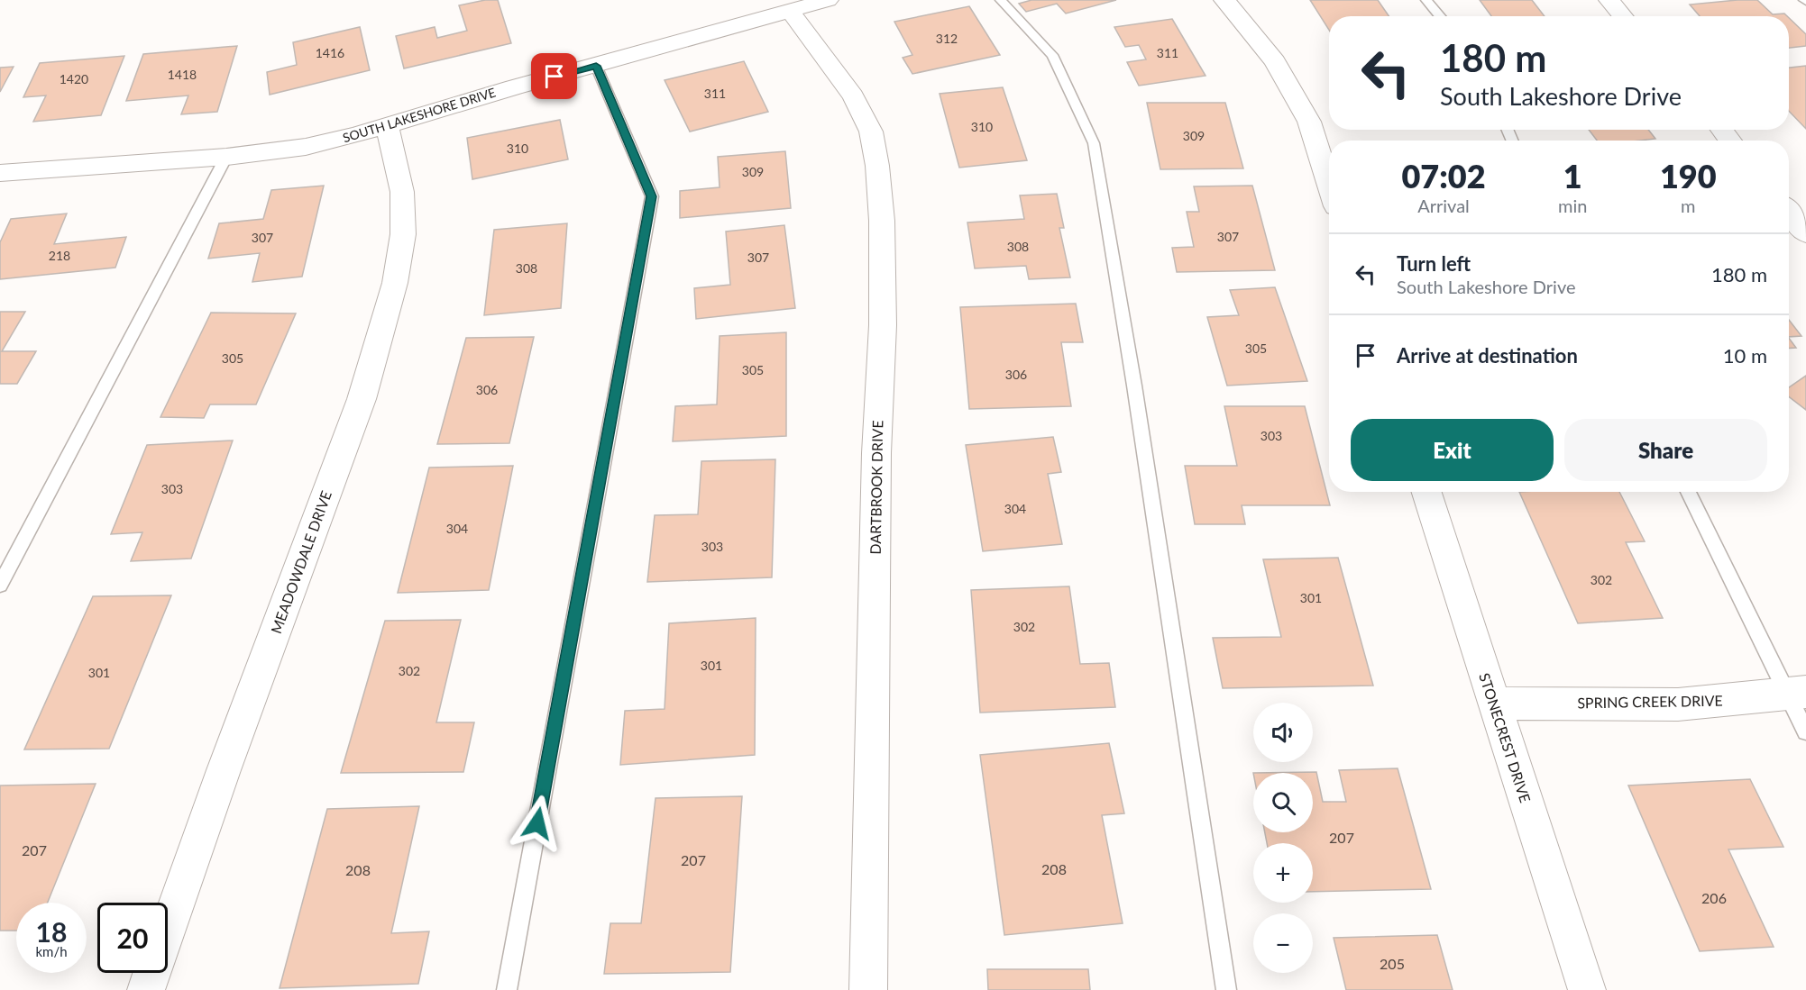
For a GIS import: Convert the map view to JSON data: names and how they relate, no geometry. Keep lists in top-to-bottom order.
{
  "streets": {
    "street": [
      "SOUTH LAKESHORE DRIVE",
      "DARTBROOK DRIVE",
      "MEADOWDALE DRIVE",
      "SPRING CREEK DRIVE",
      "STONECREST DRIVE"
    ]
  },
  "crossings": [
    ["SOUTH LAKESHORE DRIVE", "DARTBROOK DRIVE"],
    ["SOUTH LAKESHORE DRIVE", "MEADOWDALE DRIVE"],
    ["SPRING CREEK DRIVE", "STONECREST DRIVE"]
  ],
  "house_numbers": [
    "312",
    "1416",
    "311",
    "1418",
    "1420",
    "311",
    "310",
    "309",
    "310",
    "309",
    "307",
    "307",
    "308",
    "218",
    "307",
    "308",
    "305",
    "305",
    "305",
    "306",
    "306",
    "303",
    "303",
    "304",
    "304",
    "303",
    "302",
    "301",
    "302",
    "301",
    "302",
    "301",
    "207",
    "207",
    "207",
    "208",
    "208",
    "206",
    "205"
  ],
  "page": {
    "turn": ["180 m", "South Lakeshore Drive"],
    "eta": [
      "07:02",
      "Arrival",
      "1",
      "min",
      "190",
      "m"
    ],
    "list": [
      {
        "name": "Turn left",
        "note": "South Lakeshore Drive",
        "value": "180 m"
      },
      {
        "name": "Arrive at destination",
        "value": "10 m"
      }
    ],
    "buttons": ["Exit", "Share"],
    "map_buttons": ["+", "−"],
    "speed": "18 km/h",
    "limit": "20"
  }
}
